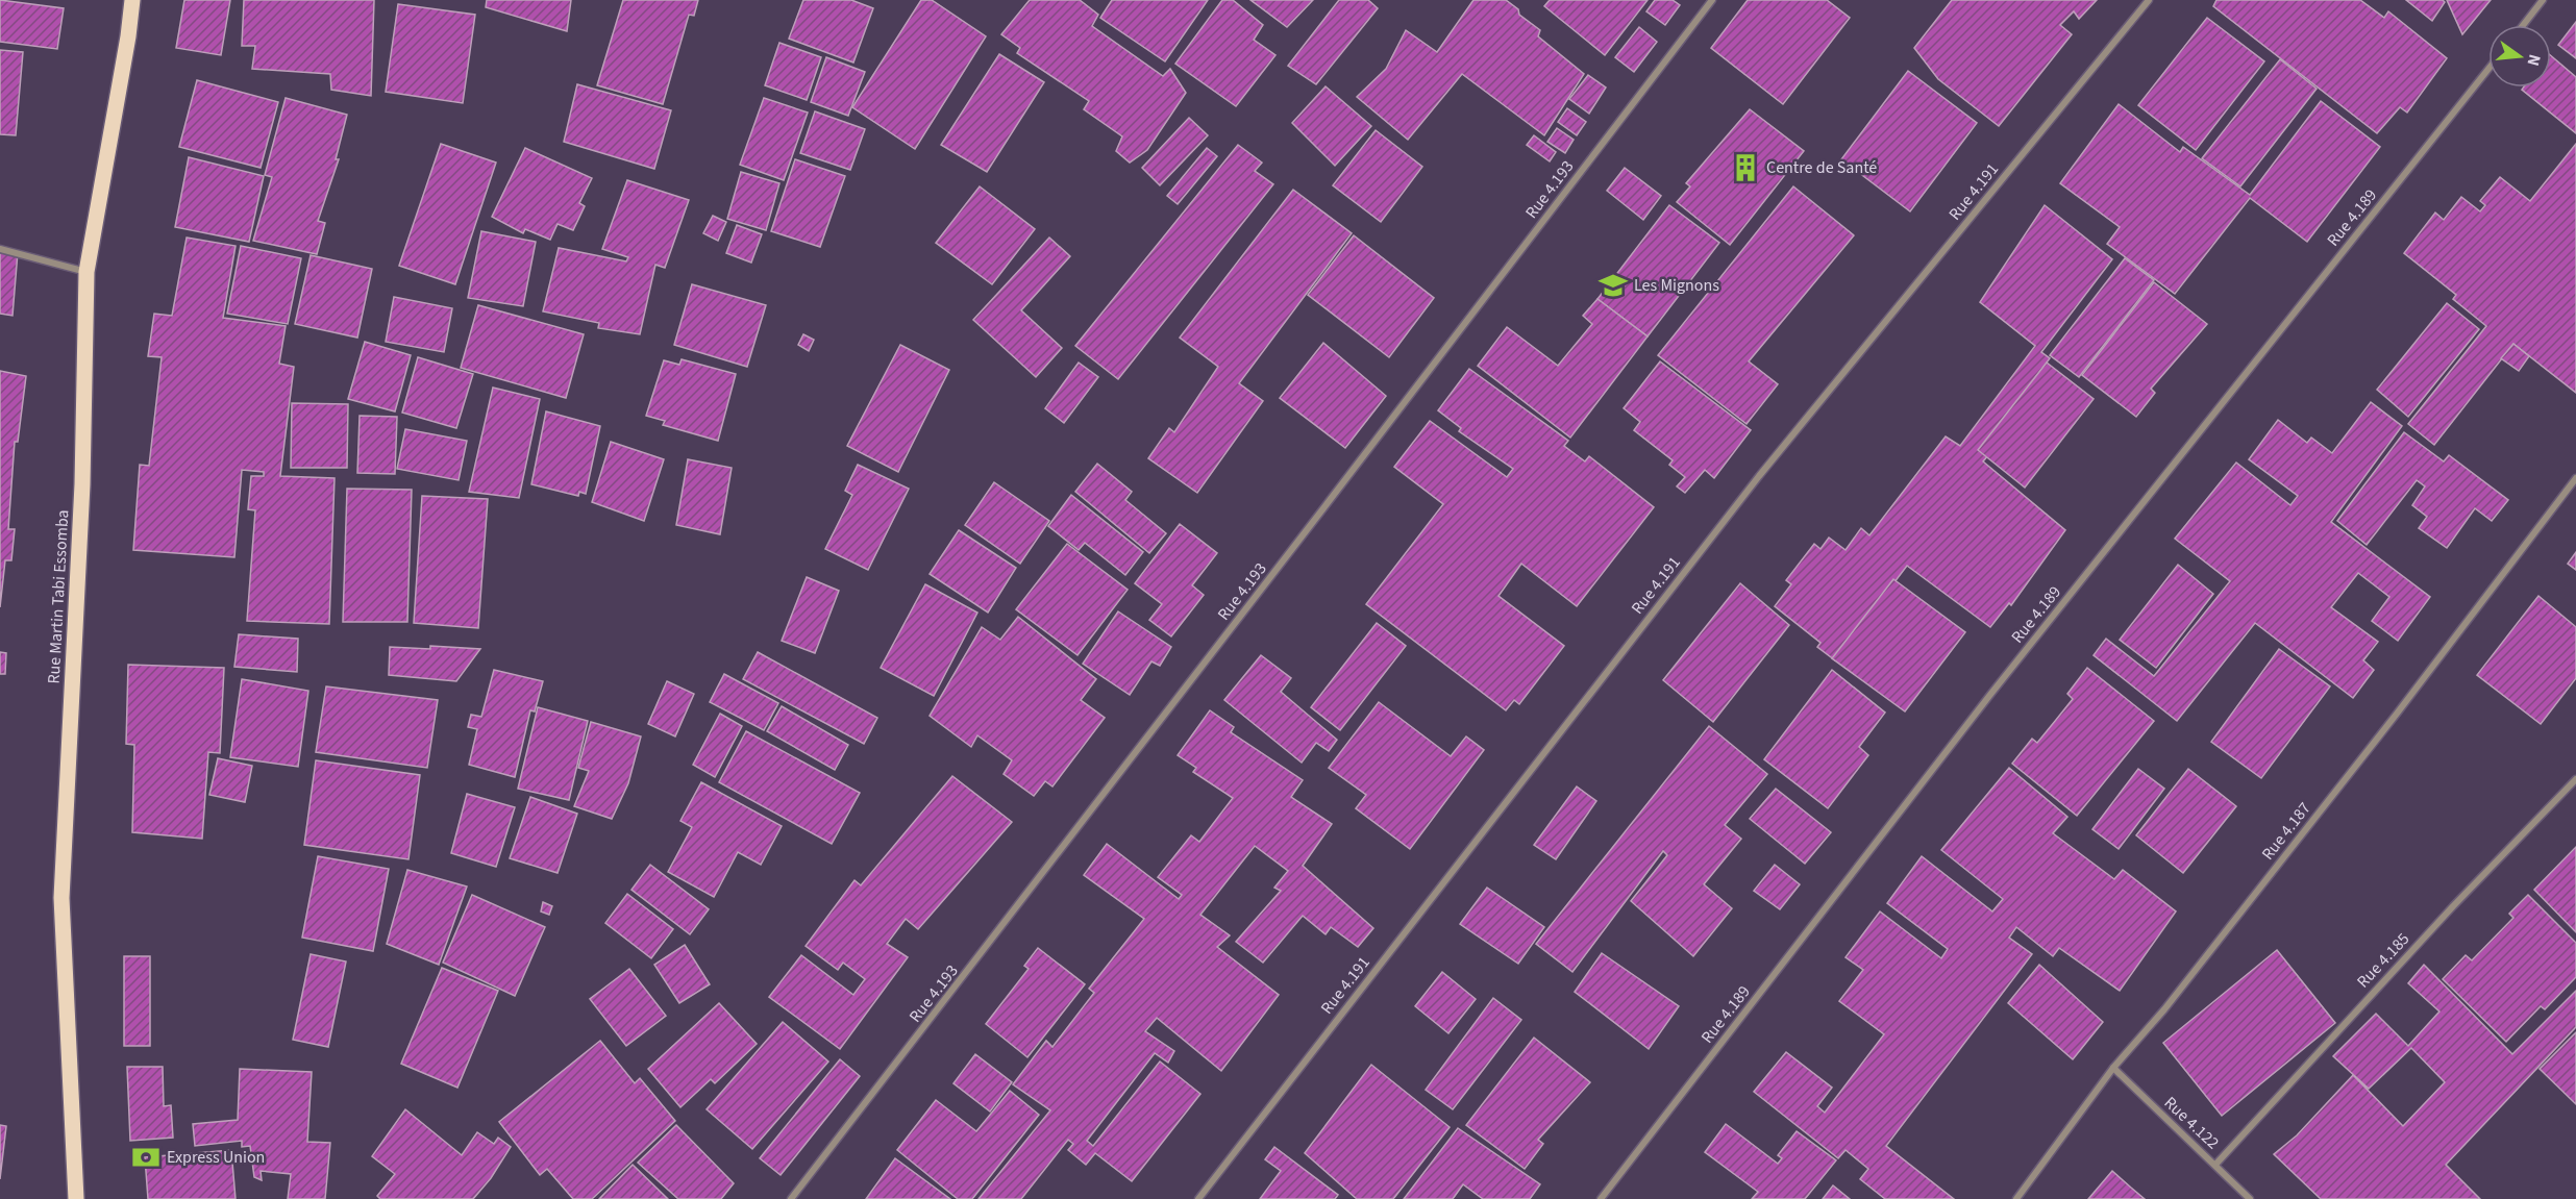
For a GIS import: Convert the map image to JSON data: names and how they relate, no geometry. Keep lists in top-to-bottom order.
{
  "streets": {
    "main road": ["Rue Martin Tabi Essomba"],
    "street": [
      "Rue 4.193",
      "Rue 4.191",
      "Rue 4.189",
      "Rue 4.187",
      "Rue 4.185",
      "Rue 4.122"
    ]
  },
  "crossings": [
    ["Rue 4.187", "Rue 4.122"],
    ["Rue 4.185", "Rue 4.122"]
  ],
  "places": {
    "building": ["Centre de Santé"],
    "school or university": ["Les Mignons"],
    "bank": ["Express Union"]
  },
  "north": "right"
}
